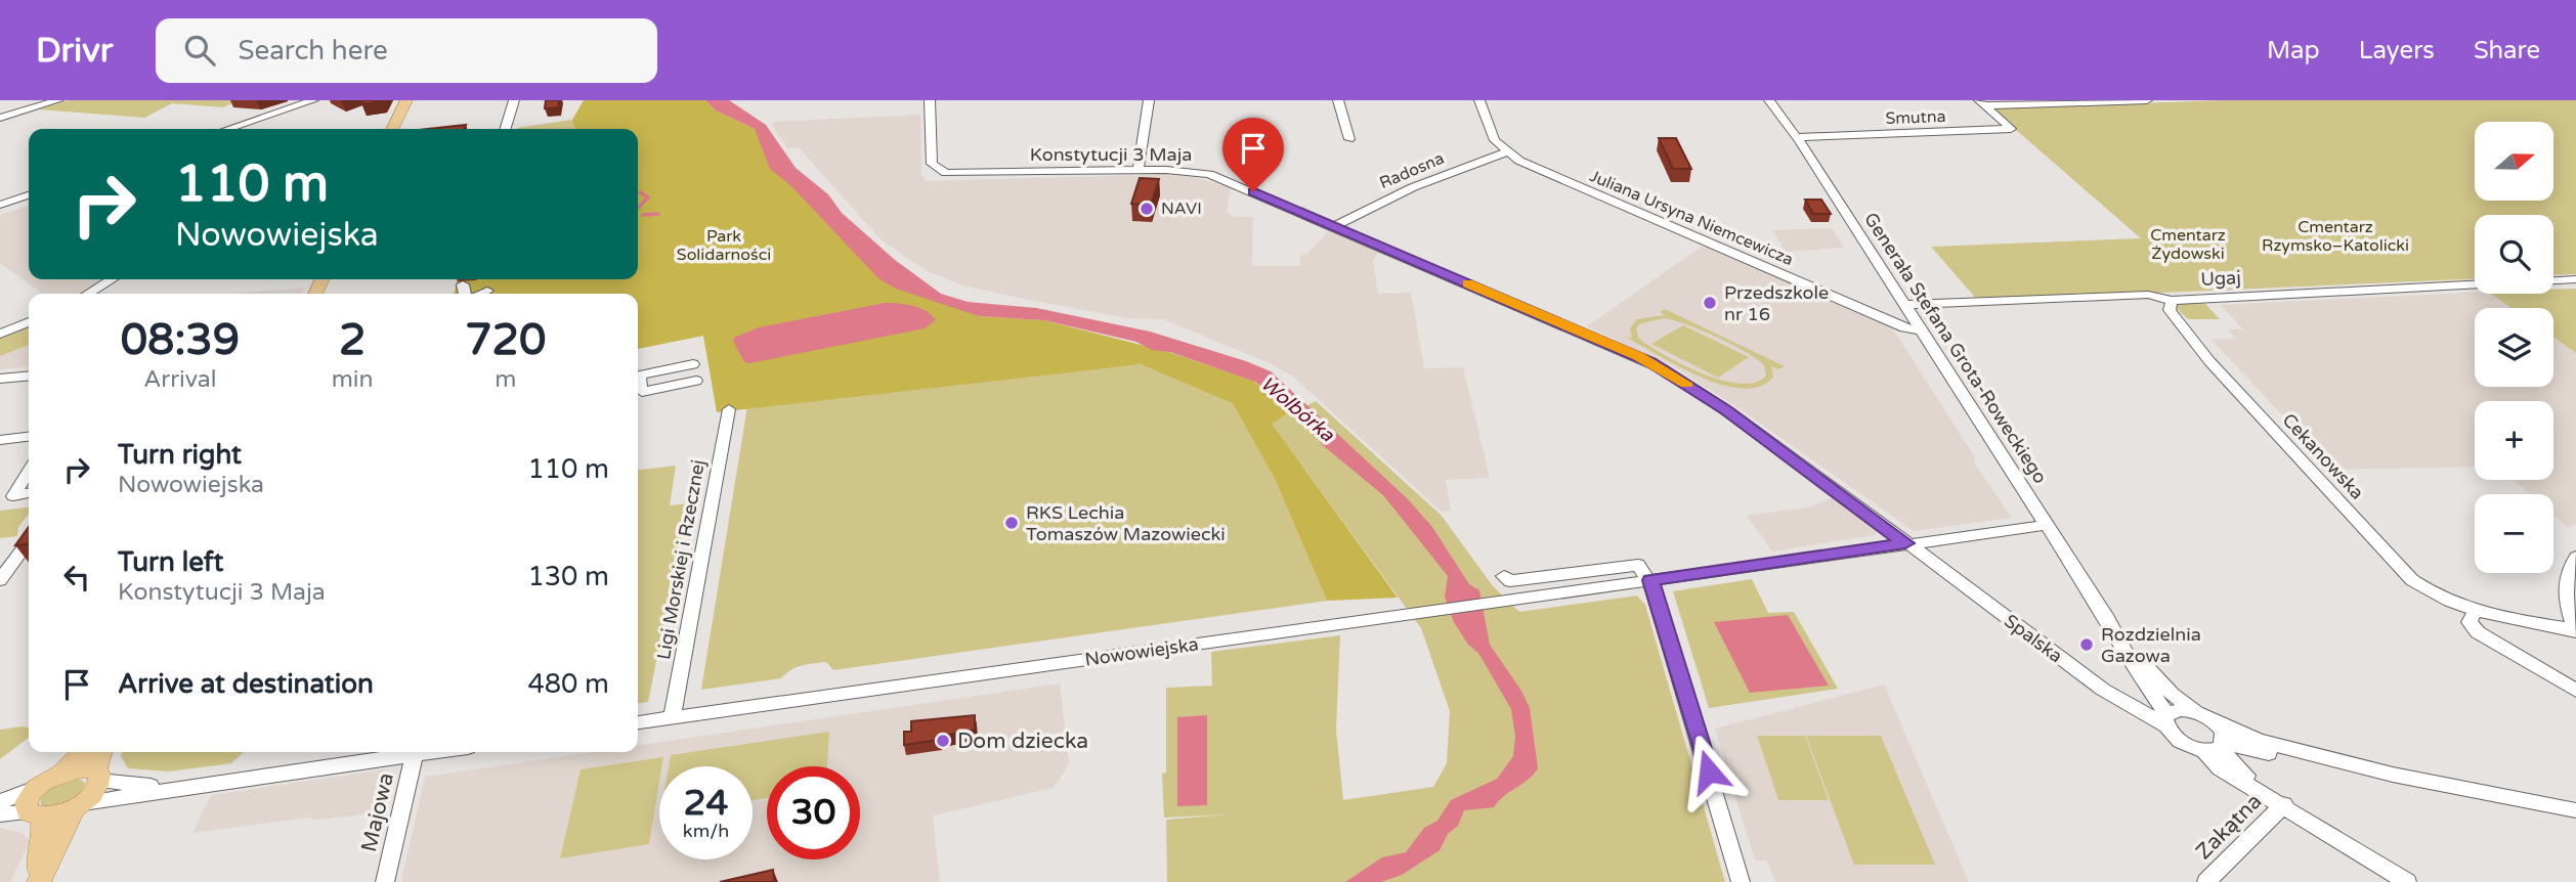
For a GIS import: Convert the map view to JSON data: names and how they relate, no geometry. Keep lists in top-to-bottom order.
{
  "streets": {
    "street": [
      "Smutna",
      "Konstytucji 3 Maja",
      "Radosna",
      "Juliana Ursyna Niemcewicza",
      "Ugaj",
      "Generała Stefana Grota-Roweckiego",
      "Cekanowska",
      "Ligi Morskiej i Rzecznej",
      "Spalska",
      "Nowowiejska",
      "Majowa",
      "Zakątna"
    ]
  },
  "crossings": [
    ["Smutna", "Generała Stefana Grota-Roweckiego"],
    ["Konstytucji 3 Maja", "Radosna"],
    ["Konstytucji 3 Maja", "Spalska"],
    ["Konstytucji 3 Maja", "Nowowiejska"],
    ["Radosna", "Juliana Ursyna Niemcewicza"],
    ["Juliana Ursyna Niemcewicza", "Generała Stefana Grota-Roweckiego"],
    ["Ugaj", "Generała Stefana Grota-Roweckiego"],
    ["Ugaj", "Cekanowska"],
    ["Generała Stefana Grota-Roweckiego", "Spalska"],
    ["Generała Stefana Grota-Roweckiego", "Nowowiejska"],
    ["Ligi Morskiej i Rzecznej", "Nowowiejska"],
    ["Spalska", "Nowowiejska"]
  ],
  "water": ["Wolbórka"],
  "parks": ["Cmentarz Rzymsko–Katolicki", "Cmentarz Żydowski", "Park Solidarności"],
  "places": [
    "NAVI",
    "Przedszkole nr 16",
    "RKS Lechia Tomaszów Mazowiecki",
    "Rozdzielnia Gazowa",
    "Dom dziecka"
  ],
  "north": "right",
  "page": {
    "header": "Drivr",
    "search": "Search here",
    "nav": ["Map", "Layers", "Share"],
    "map_buttons": ["+", "−"],
    "turn": ["110 m", "Nowowiejska"],
    "eta": [
      "08:39",
      "Arrival",
      "2",
      "min",
      "720",
      "m"
    ],
    "list": [
      {
        "name": "Turn right",
        "note": "Nowowiejska",
        "value": "110 m"
      },
      {
        "name": "Turn left",
        "note": "Konstytucji 3 Maja",
        "value": "130 m"
      },
      {
        "name": "Arrive at destination",
        "value": "480 m"
      }
    ],
    "speed": "24 km/h",
    "limit": "30"
  }
}
